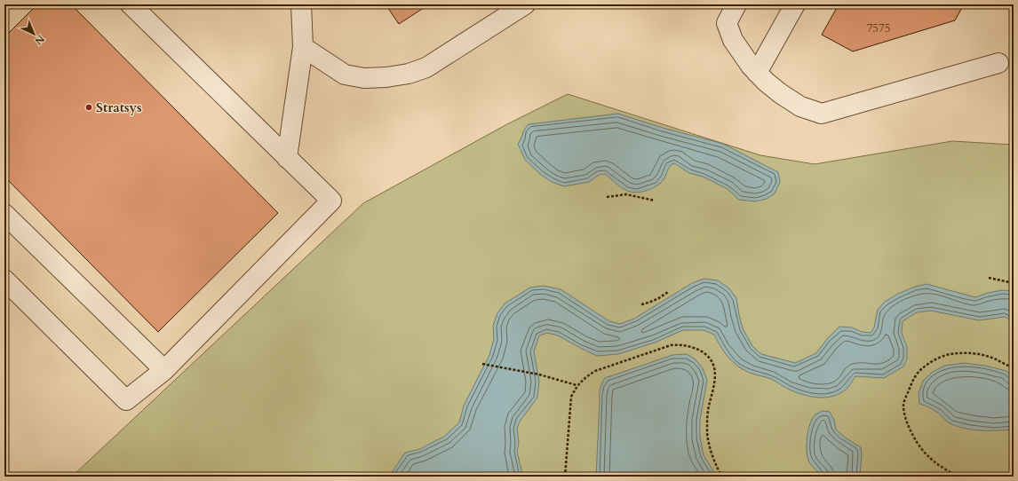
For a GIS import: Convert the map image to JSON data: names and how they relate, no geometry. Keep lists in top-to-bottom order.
{
  "places": ["Stratsys"],
  "house_numbers": ["7575"],
  "north": "bottom right"
}
